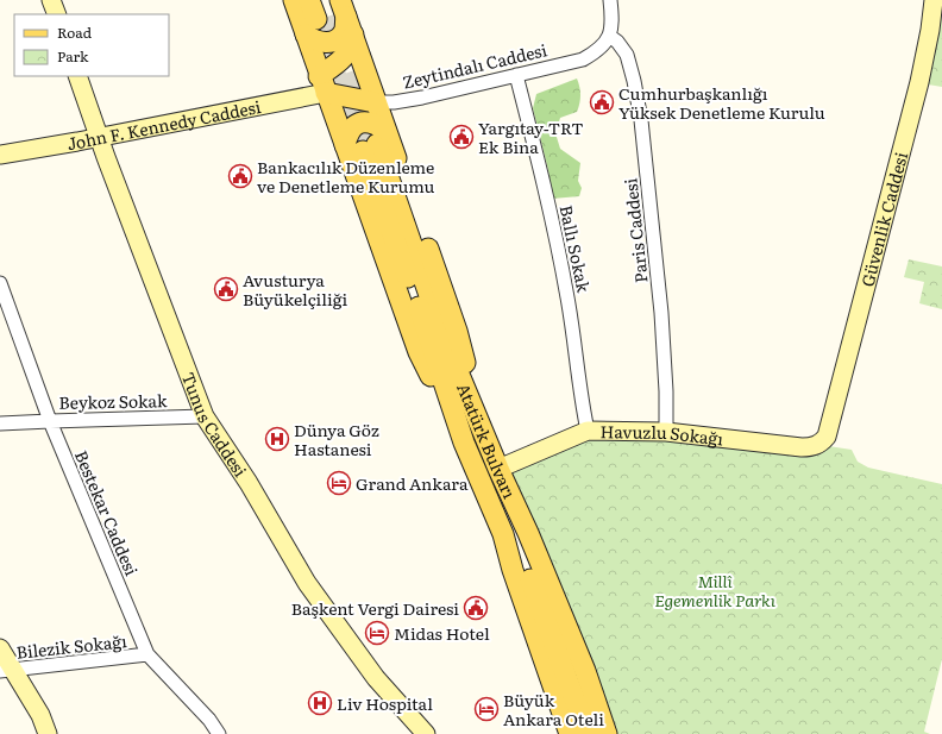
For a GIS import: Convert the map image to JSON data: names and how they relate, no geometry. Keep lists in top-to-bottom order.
{
  "streets": {
    "main road": [
      "John F. Kennedy Caddesi",
      "Güvenlik Caddesi",
      "Tunus Caddesi",
      "Havuzlu Sokağı",
      "Atatürk Bulvarı"
    ],
    "street": [
      "Zeytindalı Caddesi",
      "Paris Caddesi",
      "Ballı Sokak",
      "Beykoz Sokak",
      "Bestekar Caddesi",
      "Bilezik Sokağı"
    ]
  },
  "crossings": [
    ["Zeytindalı Caddesi", "Paris Caddesi"],
    ["Zeytindalı Caddesi", "Ballı Sokak"],
    ["John F. Kennedy Caddesi", "Tunus Caddesi"],
    ["Güvenlik Caddesi", "Havuzlu Sokağı"],
    ["Paris Caddesi", "Havuzlu Sokağı"],
    ["Ballı Sokak", "Havuzlu Sokağı"],
    ["Beykoz Sokak", "Tunus Caddesi"],
    ["Beykoz Sokak", "Bestekar Caddesi"],
    ["Havuzlu Sokağı", "Atatürk Bulvarı"],
    ["Bestekar Caddesi", "Bilezik Sokağı"]
  ],
  "parks": ["Millî Egemenlik Parkı"],
  "places": {
    "public building": [
      "Cumhurbaşkanlığı Yüksek Denetleme Kurulu",
      "Yargıtay-TRT Ek Bina",
      "Bankacılık Düzenleme ve Denetleme Kurumu",
      "Avusturya Büyükelçiliği",
      "Başkent Vergi Dairesi"
    ],
    "hospital": ["Dünya Göz Hastanesi", "Liv Hospital"],
    "hotel": ["Grand Ankara", "Midas Hotel", "Büyük Ankara Oteli"]
  },
  "legend": ["Road", "Park"]
}
